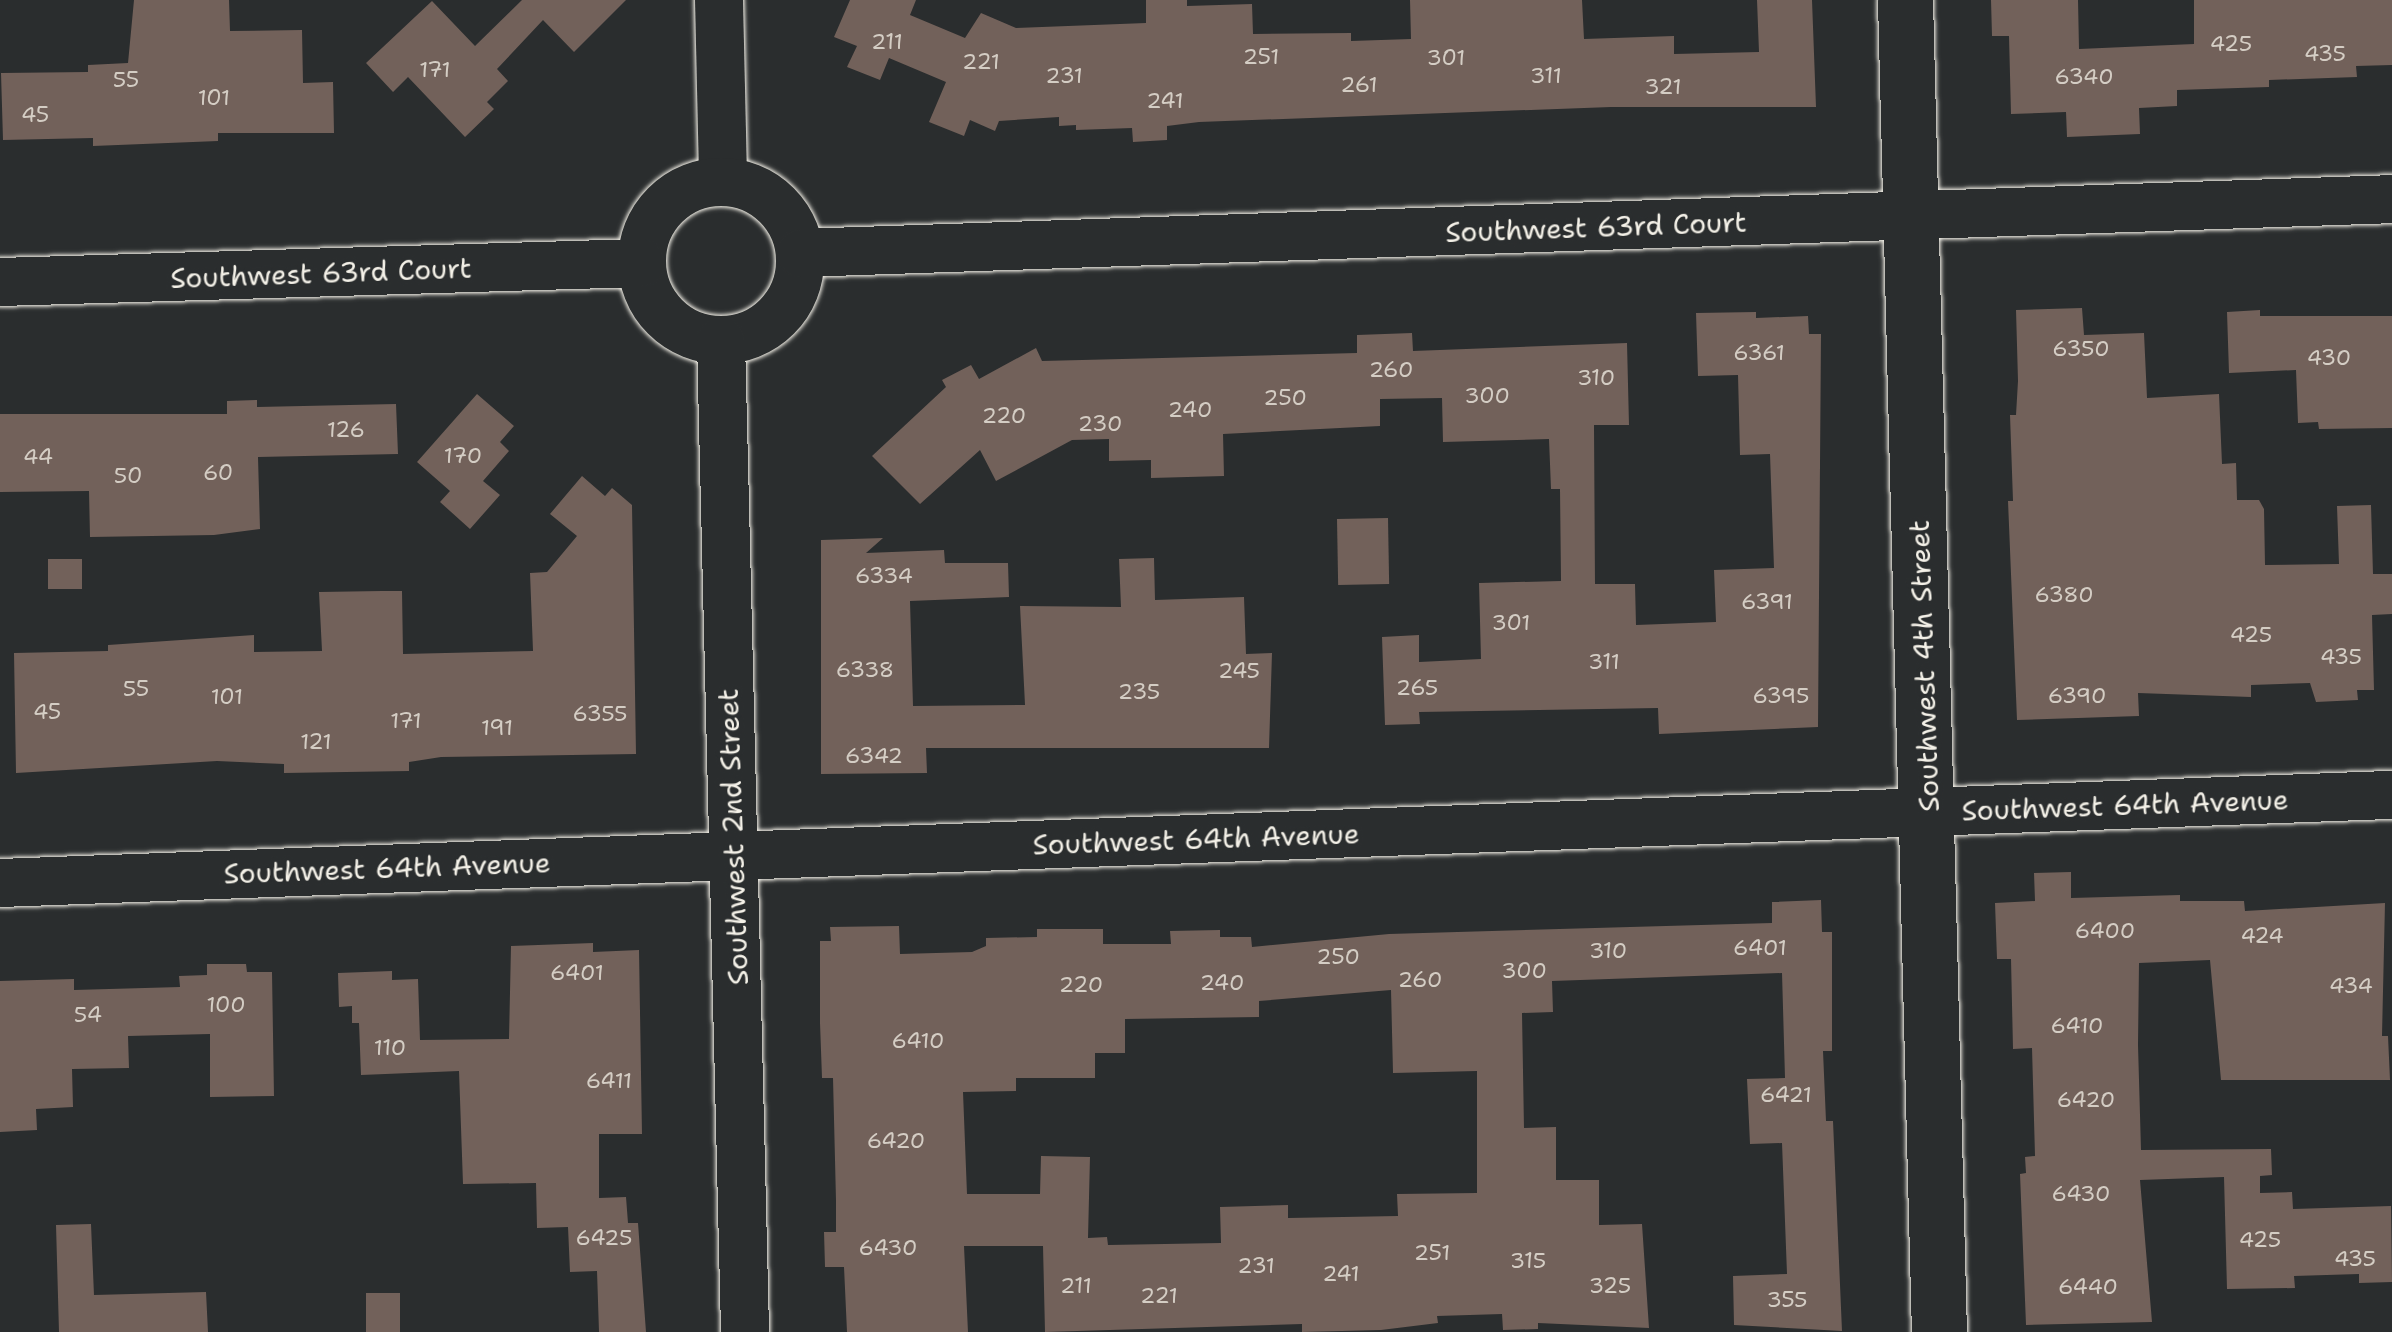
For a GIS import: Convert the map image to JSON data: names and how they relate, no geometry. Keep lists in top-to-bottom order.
{
  "streets": {
    "street": [
      "Southwest 63rd Court",
      "Southwest 4th Street",
      "Southwest 64th Avenue",
      "Southwest 2nd Street"
    ]
  },
  "crossings": [
    ["Southwest 63rd Court", "Southwest 4th Street"],
    ["Southwest 63rd Court", "Southwest 2nd Street"],
    ["Southwest 4th Street", "Southwest 64th Avenue"],
    ["Southwest 64th Avenue", "Southwest 2nd Street"]
  ],
  "house_numbers": [
    "211",
    "425",
    "435",
    "251",
    "301",
    "221",
    "171",
    "231",
    "311",
    "6340",
    "55",
    "261",
    "321",
    "101",
    "241",
    "45",
    "6350",
    "6361",
    "430",
    "260",
    "310",
    "300",
    "250",
    "240",
    "220",
    "230",
    "126",
    "170",
    "44",
    "60",
    "50",
    "6334",
    "6380",
    "6391",
    "301",
    "425",
    "435",
    "311",
    "6338",
    "245",
    "265",
    "55",
    "235",
    "6395",
    "6390",
    "101",
    "45",
    "6355",
    "171",
    "191",
    "121",
    "6342",
    "6400",
    "424",
    "6401",
    "310",
    "250",
    "300",
    "6401",
    "260",
    "240",
    "220",
    "434",
    "100",
    "54",
    "6410",
    "6410",
    "110",
    "6411",
    "6421",
    "6420",
    "6420",
    "6430",
    "6425",
    "425",
    "6430",
    "251",
    "435",
    "315",
    "231",
    "241",
    "211",
    "325",
    "6440",
    "221",
    "355"
  ]
}
